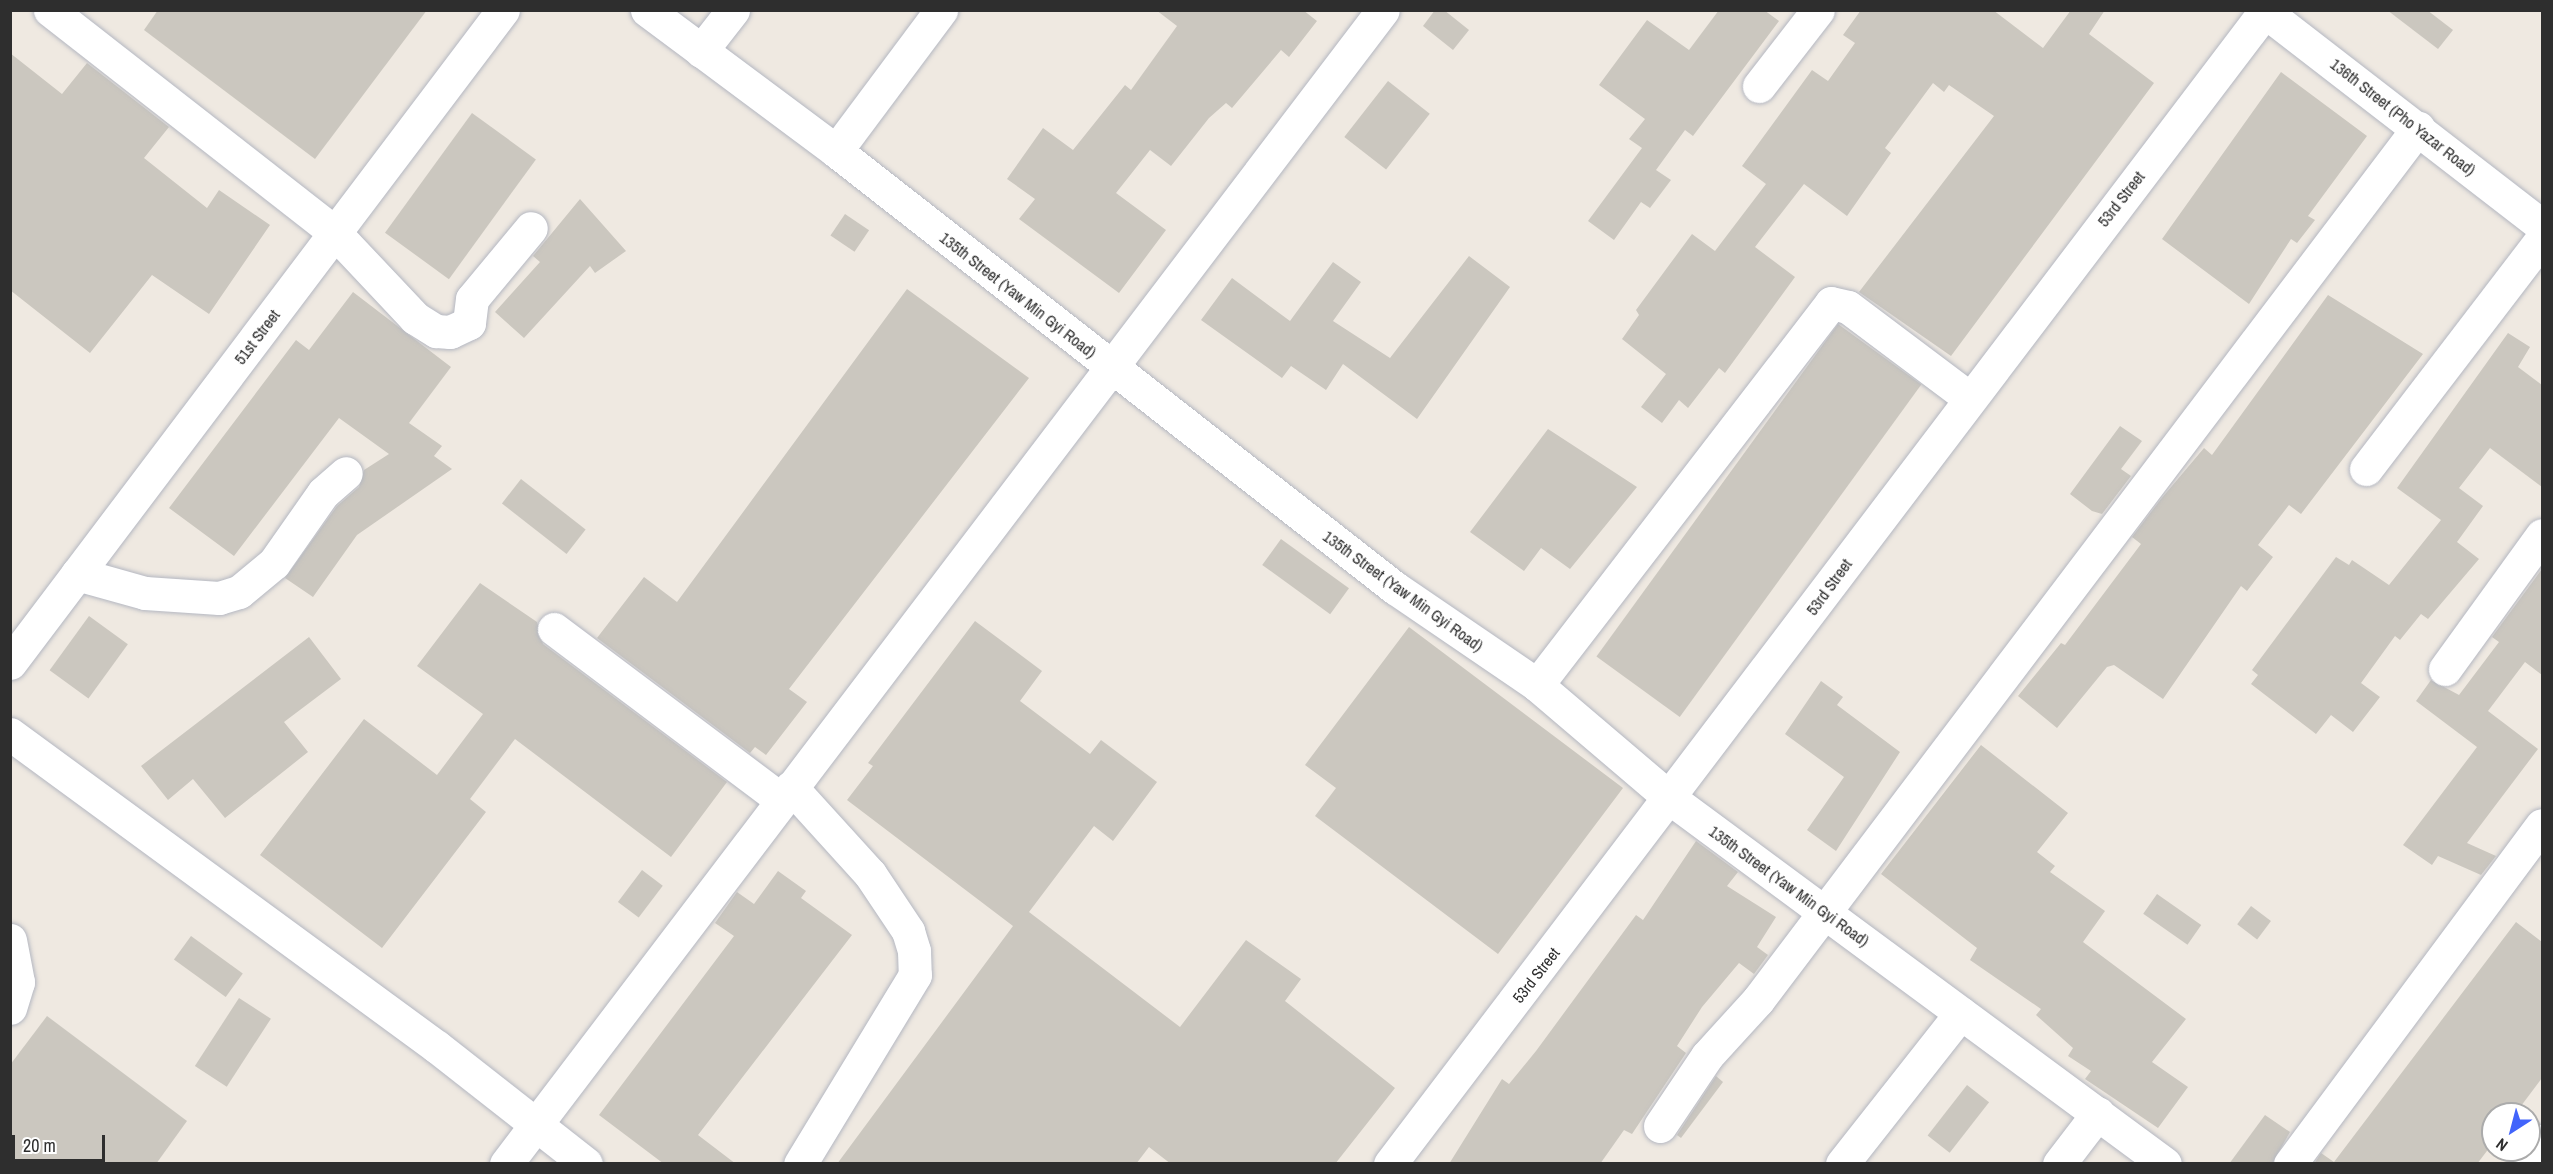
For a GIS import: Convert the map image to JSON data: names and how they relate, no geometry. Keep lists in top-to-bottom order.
{
  "streets": {
    "street": [
      "136th Street (Pho Yazar Road)",
      "53rd Street",
      "135th Street (Yaw Min Gyi Road)",
      "51st Street"
    ]
  },
  "crossings": [
    ["136th Street (Pho Yazar Road)", "53rd Street"],
    ["53rd Street", "135th Street (Yaw Min Gyi Road)"]
  ],
  "scale_bar": "20 m",
  "north": "bottom left"
}
